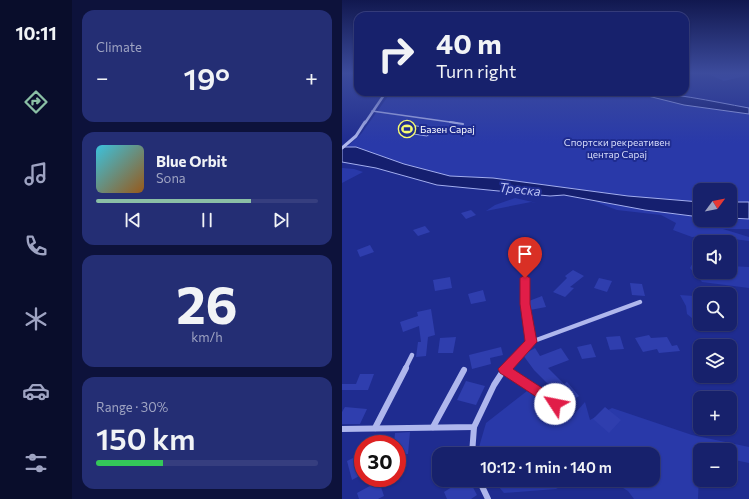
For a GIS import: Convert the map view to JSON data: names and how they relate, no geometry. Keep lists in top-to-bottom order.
{
  "water": ["Треска"],
  "parks": ["Спортски рекреативен центар Сарај"],
  "places": {
    "sports": ["Базен Сарај"]
  },
  "north": "top right",
  "page": {
    "tabs": "10:11",
    "tile": [
      "Climate",
      ["26", "km/h"],
      ["Range · 30%", "150 km"]
    ],
    "turn": ["40 m", "Turn right"],
    "heat": ["−", "19°", "+"],
    "song": ["Blue Orbit", "Sona"],
    "map_buttons": ["+", "−"],
    "limit": "30",
    "trip": "10:12 · 1 min · 140 m"
  }
}
